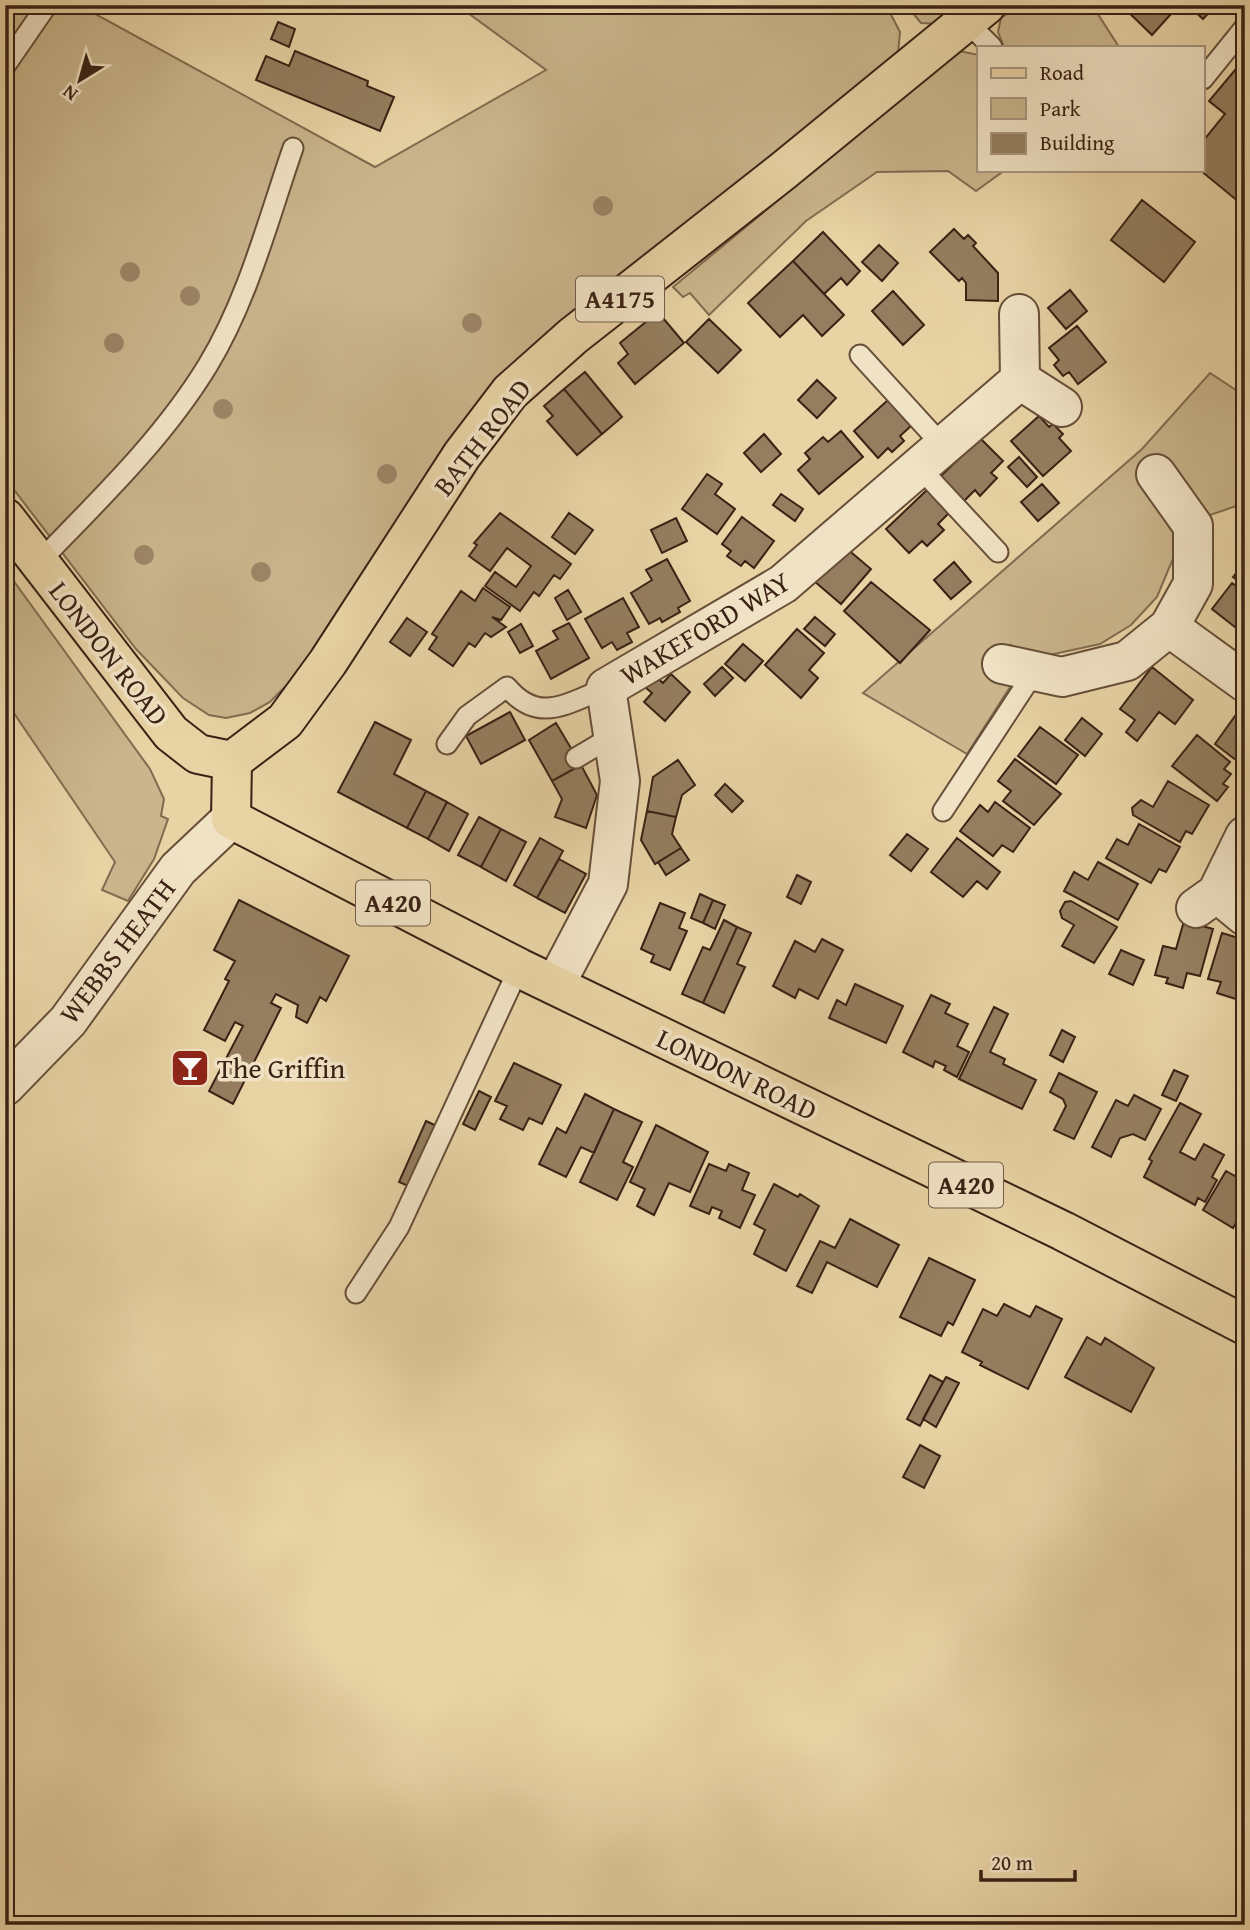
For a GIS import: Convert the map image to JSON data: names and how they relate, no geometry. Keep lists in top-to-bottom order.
{
  "streets": {
    "main road": [
      "A4175",
      "BATH ROAD",
      "LONDON ROAD",
      "A420"
    ],
    "street": ["WAKEFORD WAY", "WEBBS HEATH"]
  },
  "crossings": [
    ["BATH ROAD", "LONDON ROAD"],
    ["WAKEFORD WAY", "LONDON ROAD"],
    ["LONDON ROAD", "WEBBS HEATH"]
  ],
  "places": {
    "bar": ["The Griffin"]
  },
  "legend": ["Road", "Park", "Building"],
  "scale_bar": "20 m",
  "north": "bottom left"
}
